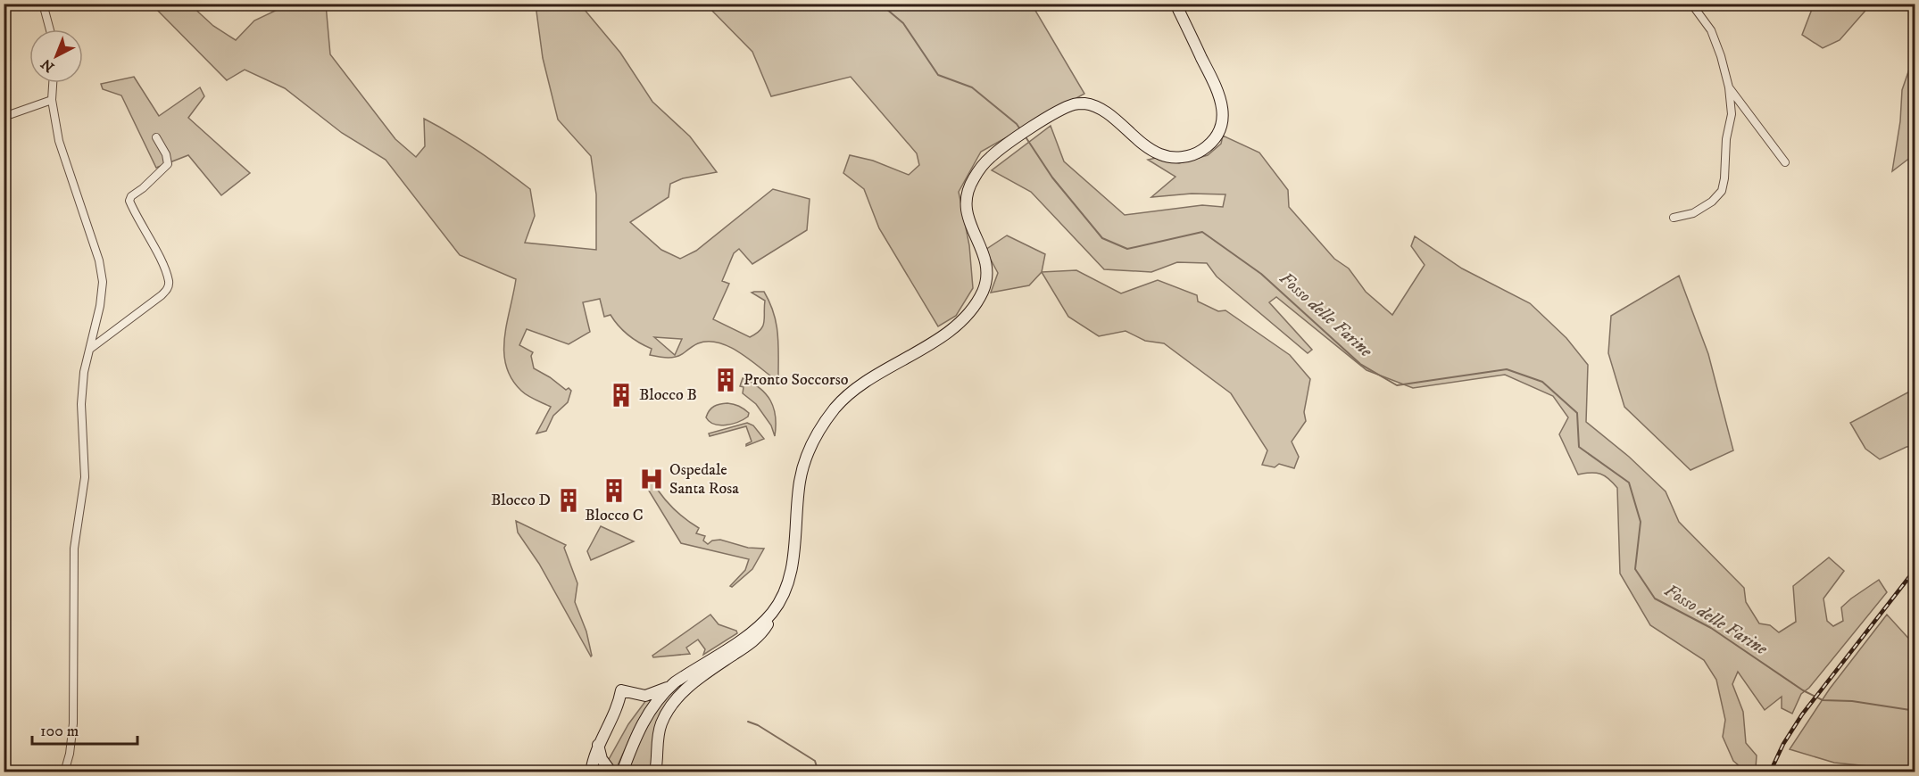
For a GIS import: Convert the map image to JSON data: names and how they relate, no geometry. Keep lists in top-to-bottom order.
{
  "water": ["Fosso delle Farine"],
  "places": {
    "building": [
      "Pronto Soccorso",
      "Blocco B",
      "Blocco C",
      "Blocco D"
    ],
    "hospital": ["Ospedale Santa Rosa"]
  },
  "scale_bar": "100 m",
  "north": "bottom left"
}
